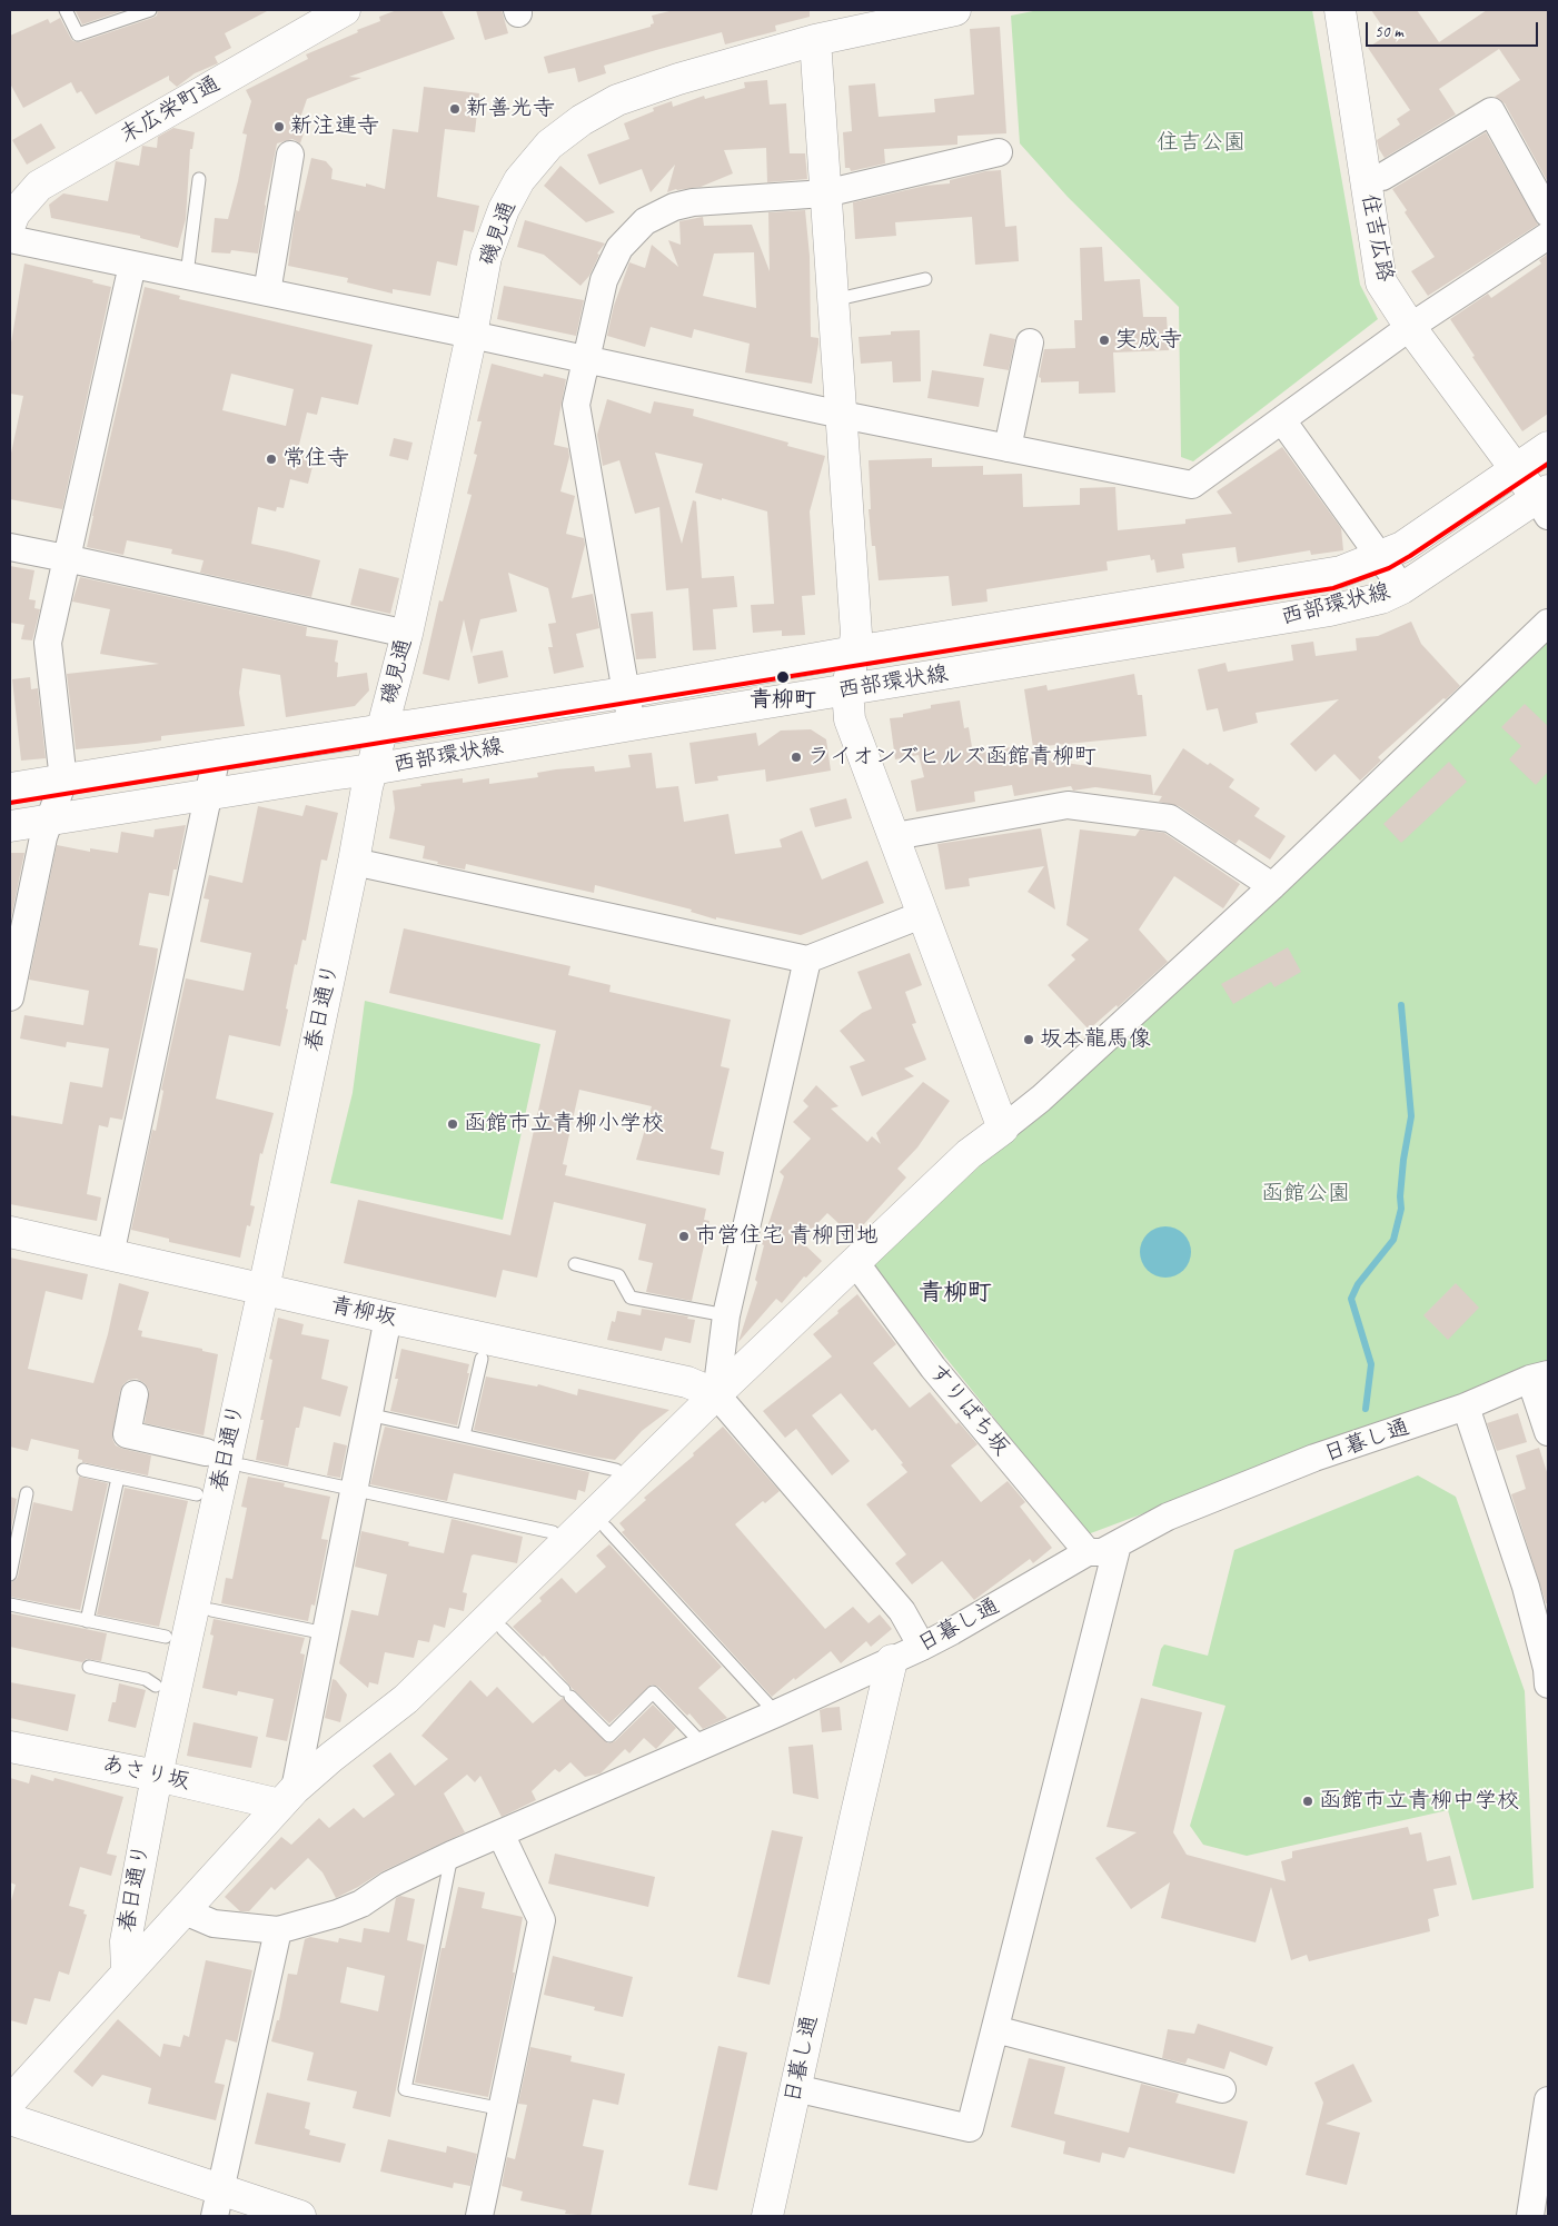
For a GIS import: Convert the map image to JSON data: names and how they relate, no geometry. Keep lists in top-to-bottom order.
{
  "streets": {
    "street": [
      "末広栄町通",
      "磯見通",
      "住吉広路",
      "西部環状線",
      "春日通り",
      "青柳坂",
      "すりばち坂",
      "日暮し通",
      "あさり坂"
    ]
  },
  "crossings": [
    ["磯見通", "西部環状線"],
    ["磯見通", "春日通り"],
    ["住吉広路", "西部環状線"],
    ["西部環状線", "春日通り"],
    ["春日通り", "青柳坂"],
    ["春日通り", "あさり坂"],
    ["すりばち坂", "日暮し通"]
  ],
  "districts": ["青柳町"],
  "parks": ["住吉公園", "函館公園"],
  "places": [
    "新善光寺",
    "新注連寺",
    "実成寺",
    "常住寺",
    "青柳町",
    "ライオンズヒルズ函館青柳町",
    "坂本龍馬像",
    "函館市立青柳小学校",
    "市営住宅 青柳団地",
    "函館市立青柳中学校"
  ],
  "scale_bar": "50 m"
}
